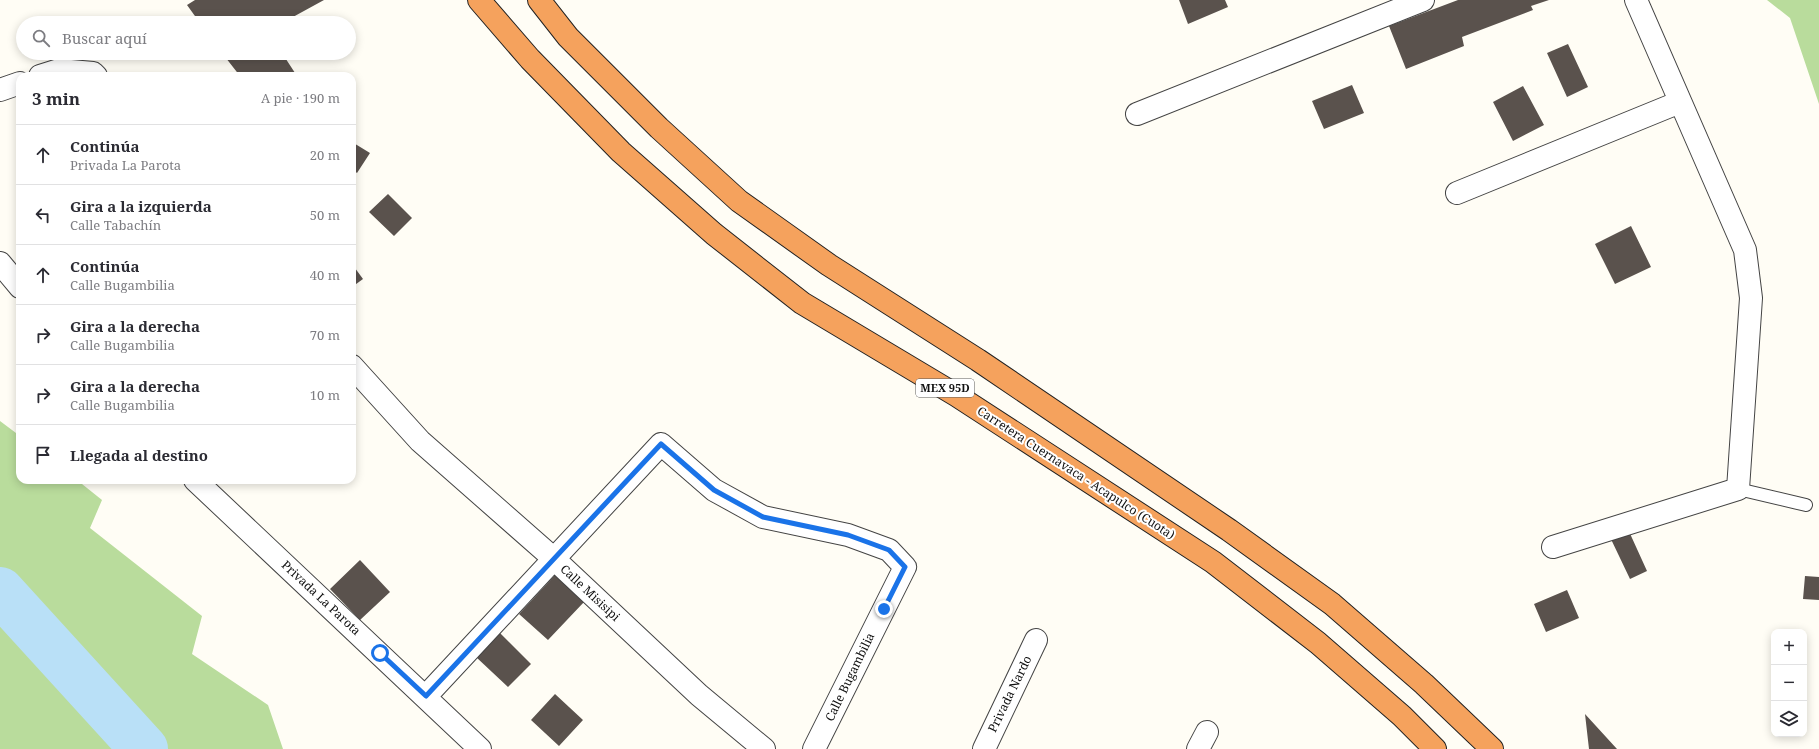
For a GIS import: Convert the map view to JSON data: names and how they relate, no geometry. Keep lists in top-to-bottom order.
{
  "streets": {
    "highway": ["MEX 95D", "Carretera Cuernavaca - Acapulco (Cuota)"],
    "street": [
      "Calle Misisipi",
      "Privada La Parota",
      "Calle Bugambilia",
      "Privada Nardo"
    ]
  },
  "crossings": [
    ["Calle Misisipi", "Calle Bugambilia"]
  ],
  "page": {
    "search": "Buscar aquí",
    "heading": ["3 min", "A pie · 190 m"],
    "list": [
      ["Continúa", "Privada La Parota", "20 m"],
      ["Gira a la izquierda", "Calle Tabachín", "50 m"],
      ["Continúa", "Calle Bugambilia", "40 m"],
      ["Gira a la derecha", "Calle Bugambilia", "70 m"],
      ["Gira a la derecha", "Calle Bugambilia", "10 m"],
      "Llegada al destino"
    ],
    "map_buttons": ["+", "−"]
  }
}
